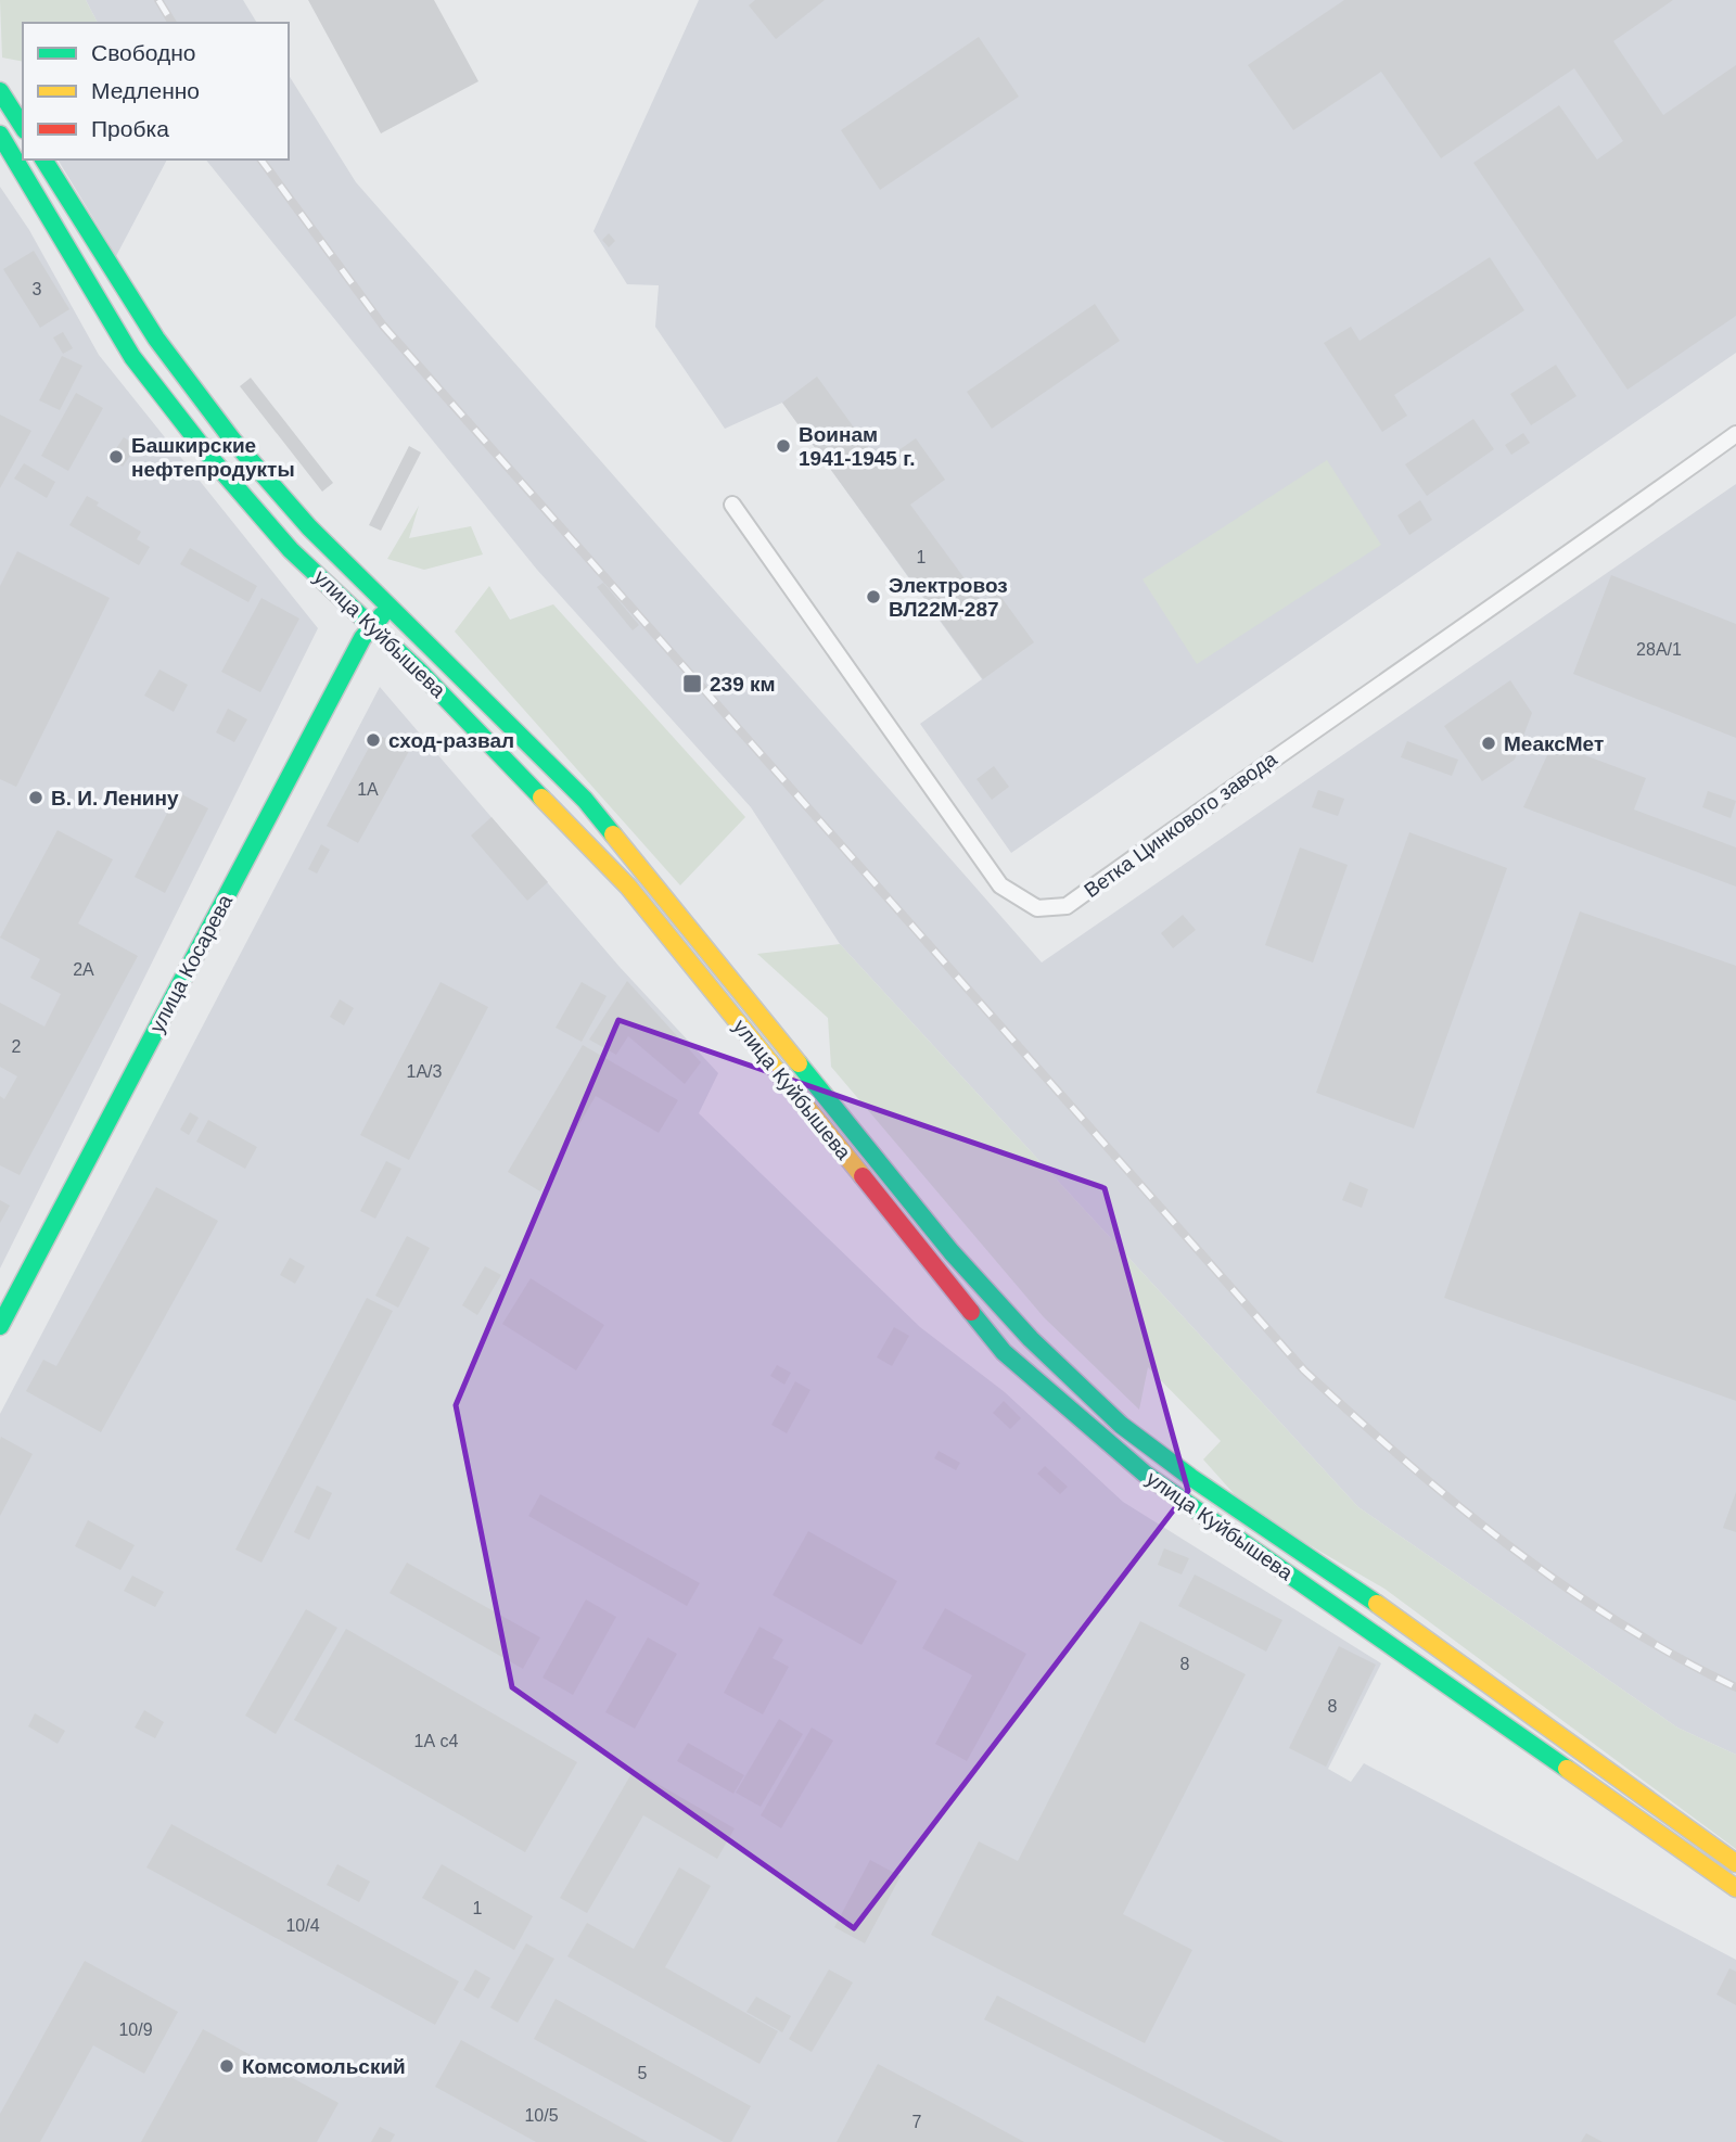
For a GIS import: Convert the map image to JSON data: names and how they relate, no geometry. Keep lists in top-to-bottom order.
{
  "streets": {
    "main road": ["улица Куйбышева", "улица Косарева"],
    "street": ["Ветка Цинкового завода"]
  },
  "crossings": [
    ["улица Куйбышева", "улица Косарева"]
  ],
  "places": {
    "other": [
      "Воинам 1941-1945 г.",
      "Башкирские нефтепродукты",
      "Электровоз ВЛ22М-287",
      "сход-развал",
      "МеаксМет",
      "В. И. Ленину",
      "Комсомольский"
    ],
    "transit": ["239 км"]
  },
  "house_numbers": [
    "3",
    "1",
    "28А/1",
    "1А",
    "2А",
    "2",
    "1А/3",
    "8",
    "8",
    "1А с4",
    "1",
    "10/4",
    "10/9",
    "5",
    "10/5",
    "7"
  ],
  "legend": ["Свободно", "Медленно", "Пробка"]
}
